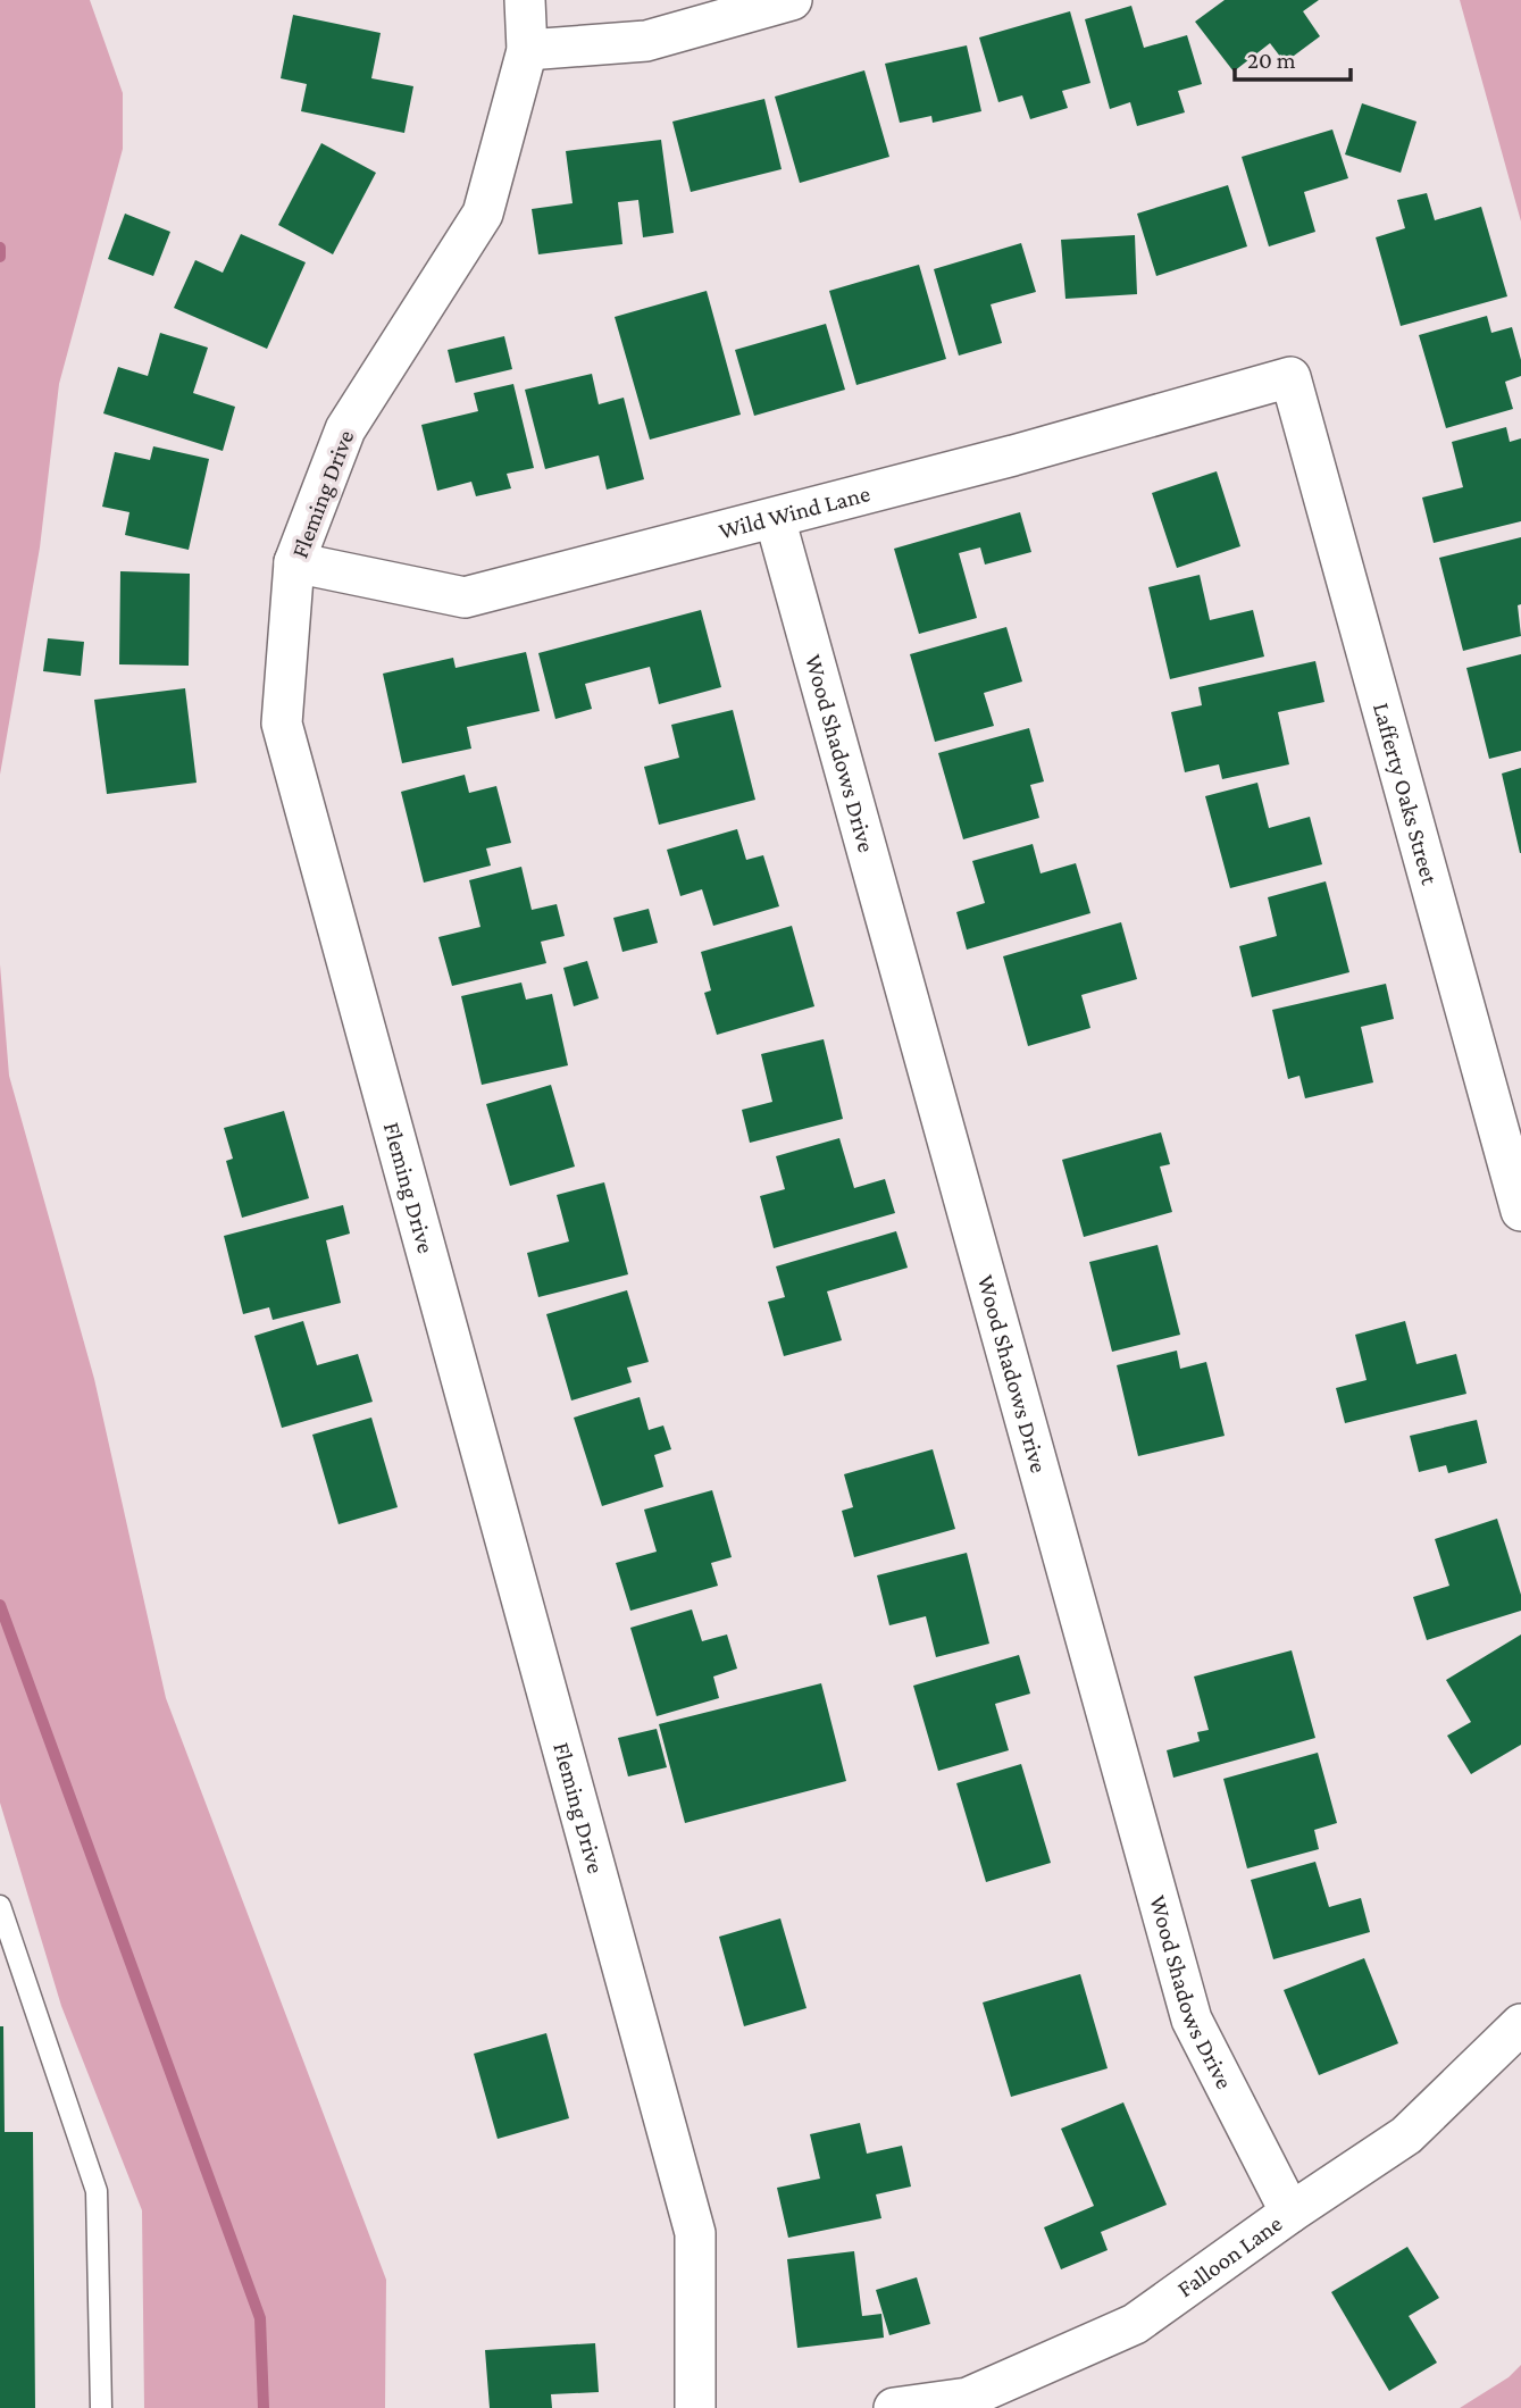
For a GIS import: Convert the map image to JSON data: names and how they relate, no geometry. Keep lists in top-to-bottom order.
{
  "streets": {
    "street": [
      "Fleming Drive",
      "Wild Wind Lane",
      "Wood Shadows Drive",
      "Lafferty Oaks Street",
      "Falloon Lane"
    ]
  },
  "crossings": [
    ["Fleming Drive", "Wild Wind Lane"],
    ["Wild Wind Lane", "Wood Shadows Drive"],
    ["Wild Wind Lane", "Lafferty Oaks Street"],
    ["Wood Shadows Drive", "Falloon Lane"]
  ],
  "scale_bar": "20 m"
}
